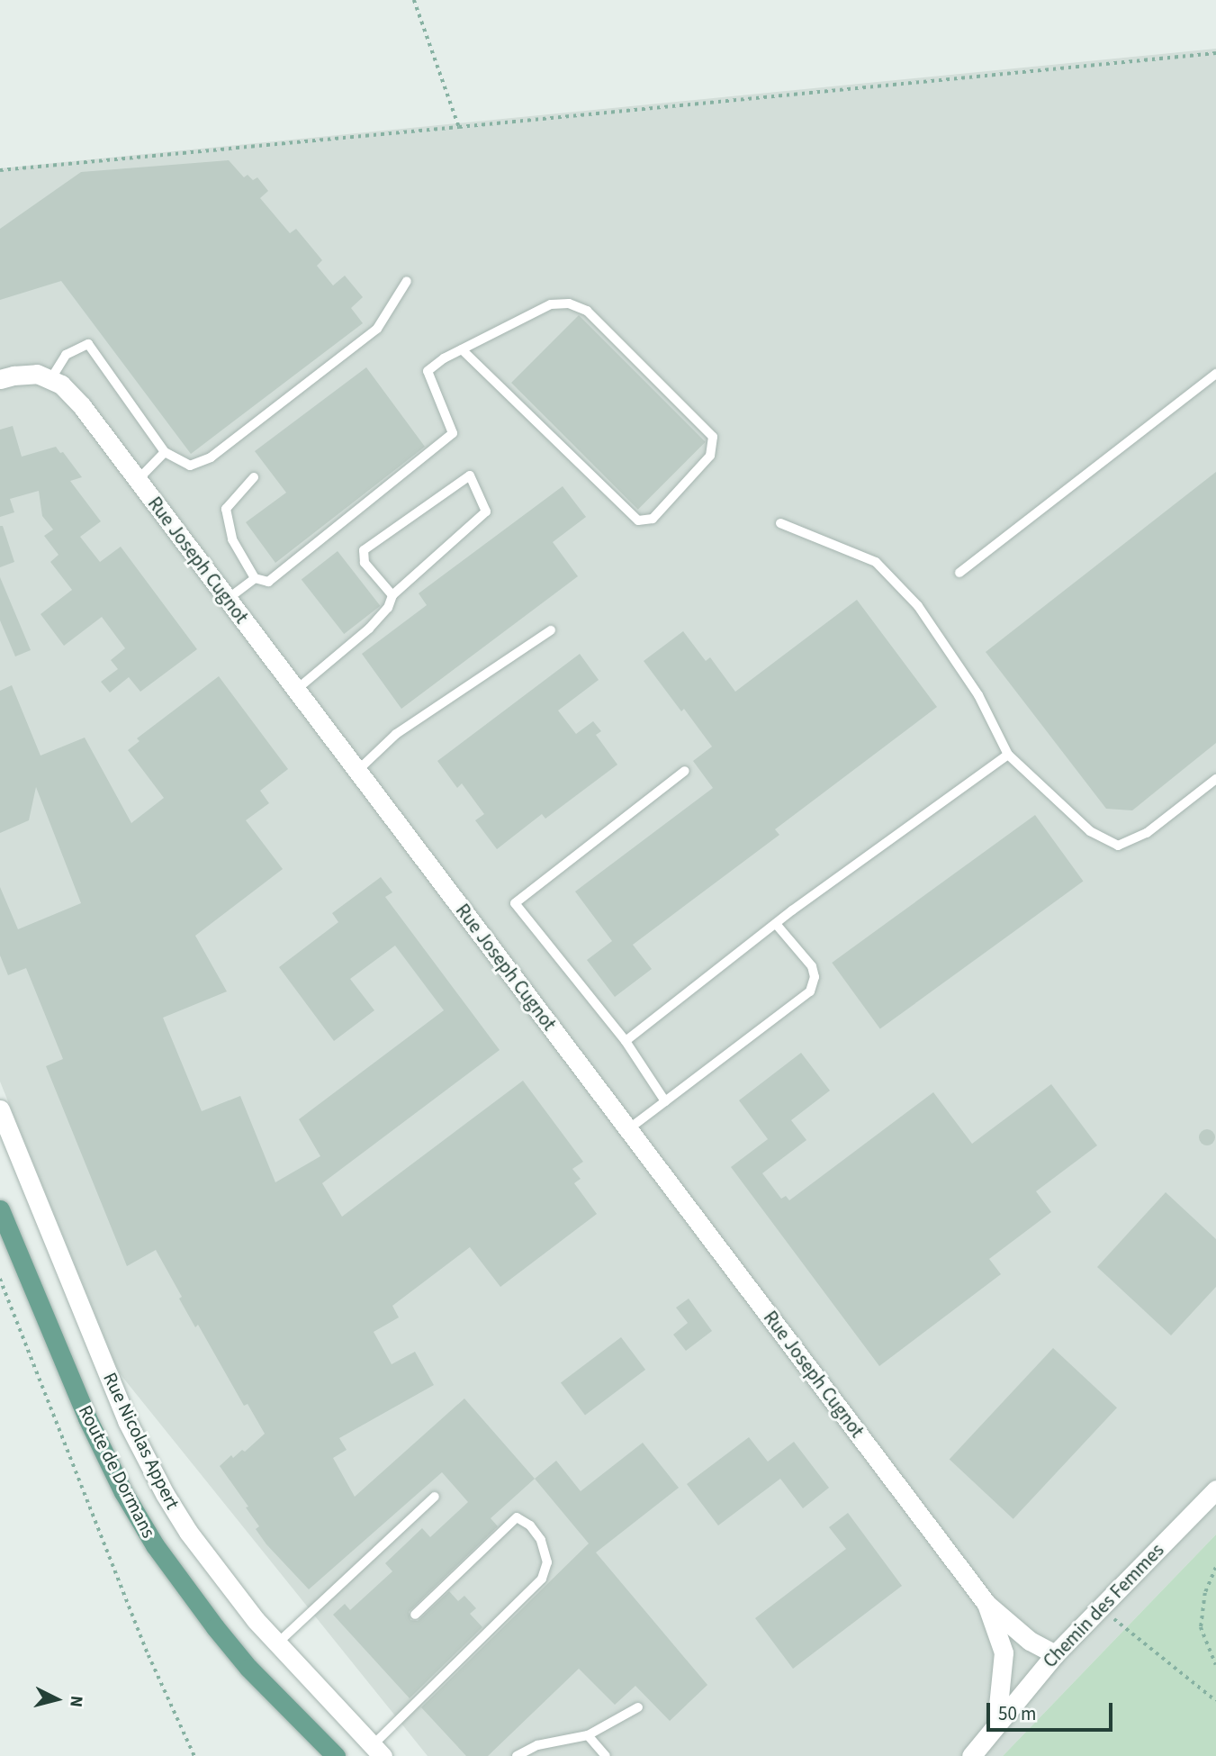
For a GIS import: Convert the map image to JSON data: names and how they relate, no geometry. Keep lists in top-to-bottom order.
{
  "streets": {
    "main road": ["Route de Dormans"],
    "street": ["Rue Joseph Cugnot", "Rue Nicolas Appert", "Chemin des Femmes"]
  },
  "crossings": [
    ["Rue Joseph Cugnot", "Chemin des Femmes"]
  ],
  "scale_bar": "50 m",
  "north": "right"
}
